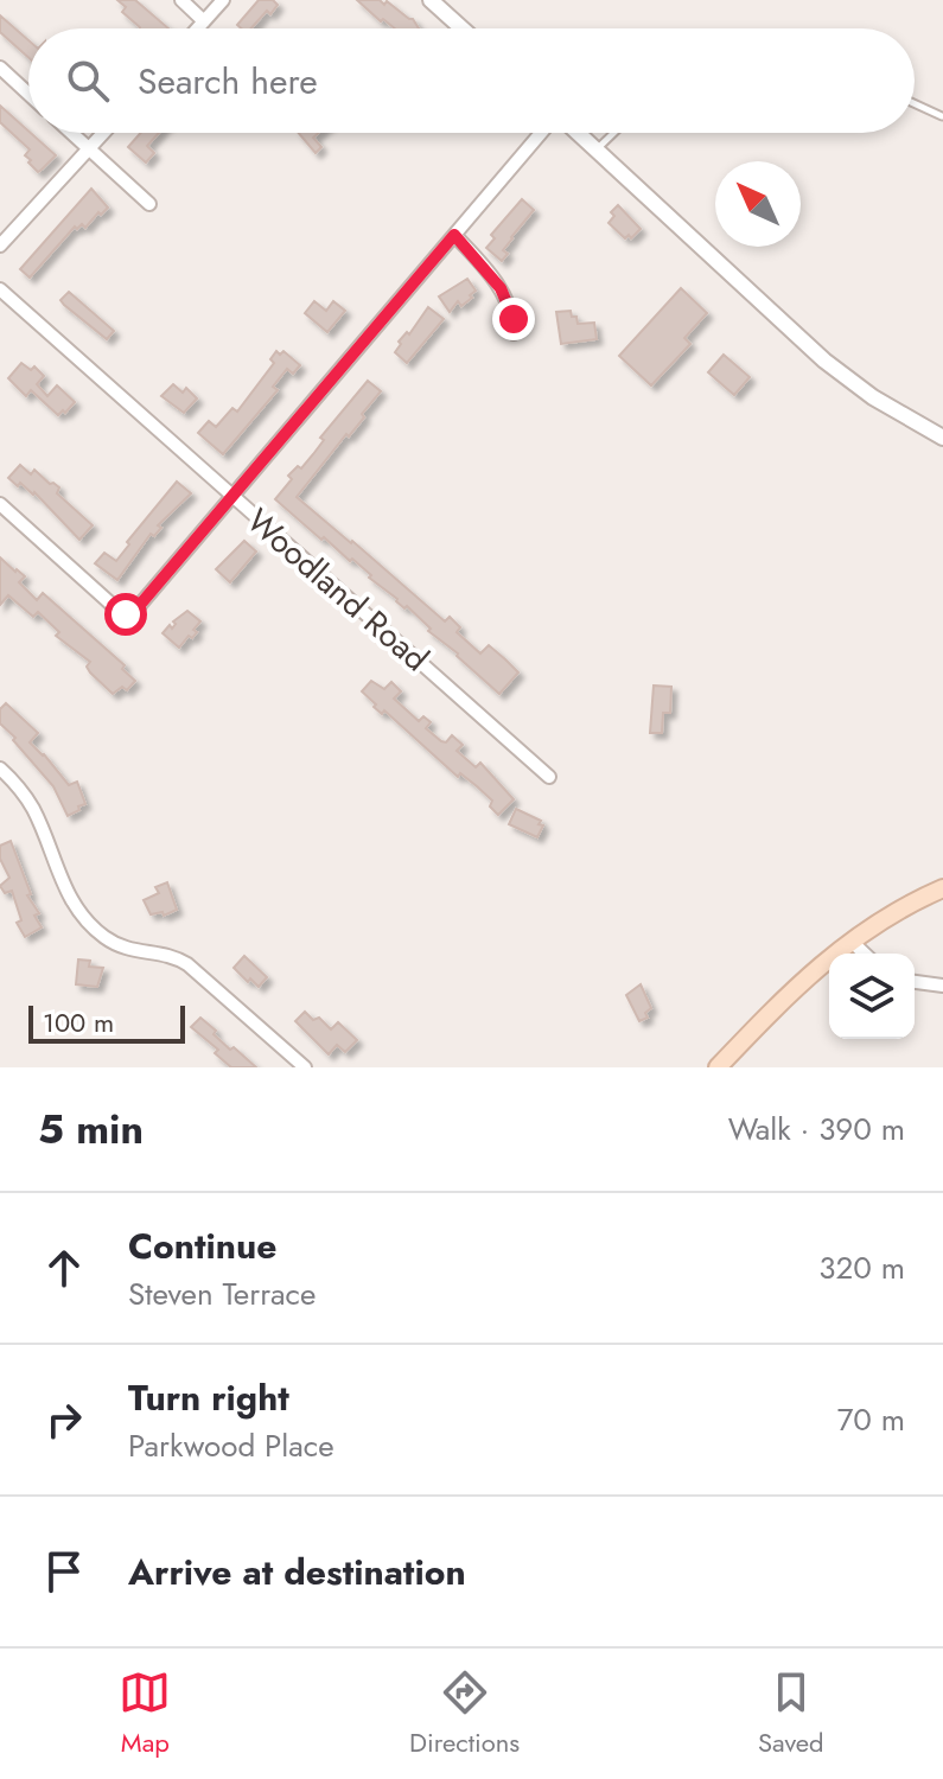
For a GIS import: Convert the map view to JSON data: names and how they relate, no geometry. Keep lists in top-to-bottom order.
{
  "streets": {
    "street": ["Woodland Road"]
  },
  "scale_bar": "100 m",
  "north": "top left",
  "page": {
    "search": "Search here",
    "scale": "100 m",
    "heading": ["5 min", "Walk · 390 m"],
    "list": [
      ["Continue", "Steven Terrace", "320 m"],
      ["Turn right", "Parkwood Place", "70 m"],
      "Arrive at destination"
    ],
    "nav": ["Map", "Directions", "Saved"]
  }
}
